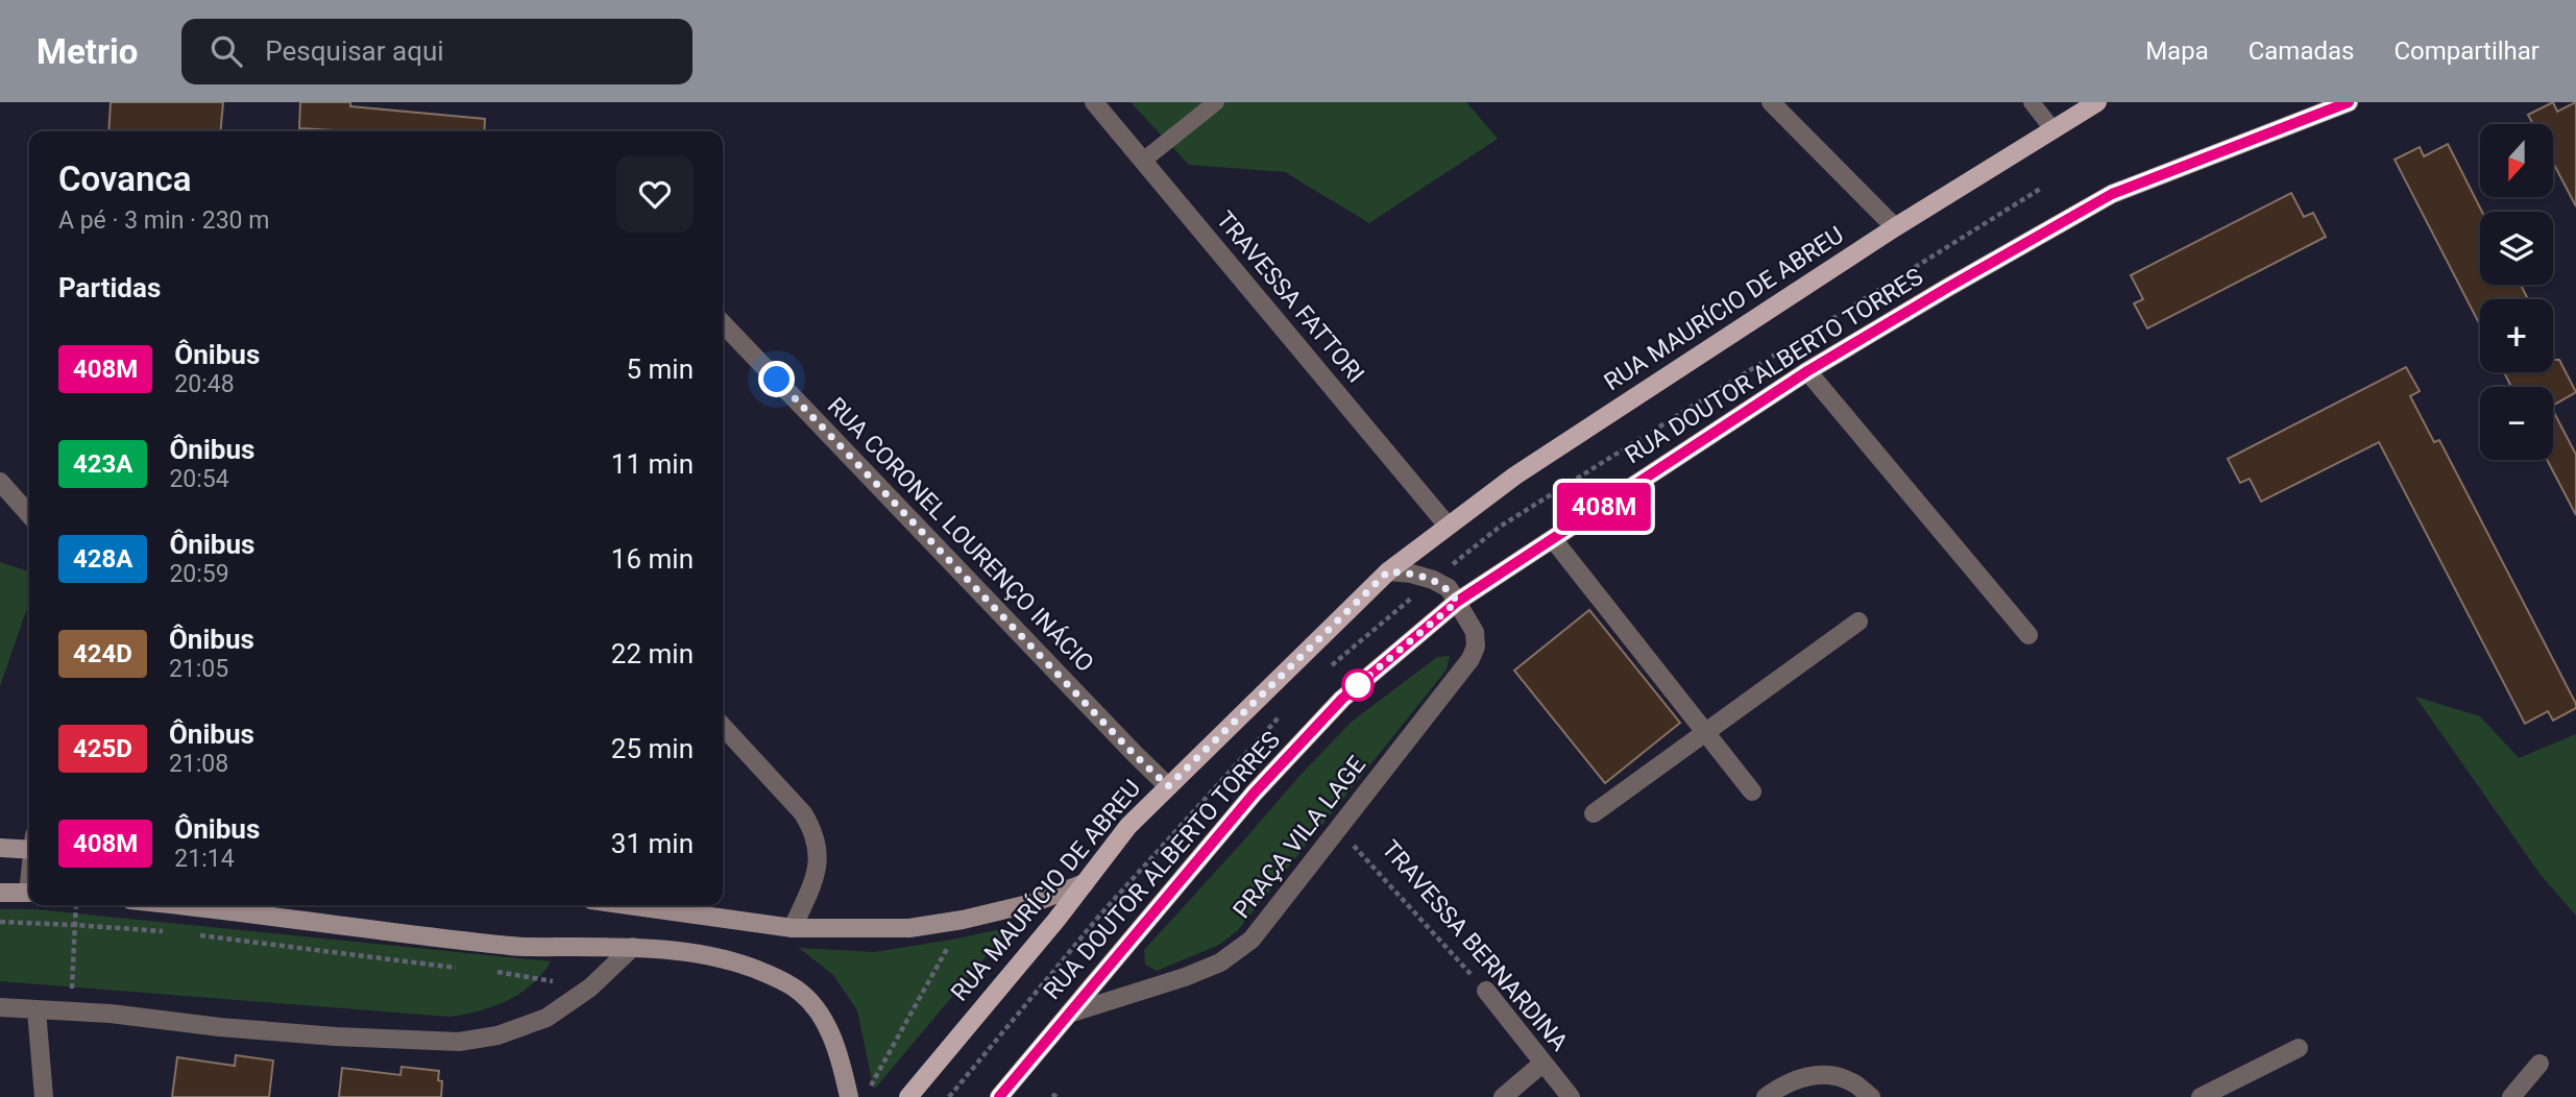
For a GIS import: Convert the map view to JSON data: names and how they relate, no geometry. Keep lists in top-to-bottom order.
{
  "streets": {
    "main road": ["RUA MAURÍCIO DE ABREU", "RUA DOUTOR ALBERTO TORRES"],
    "street": [
      "TRAVESSA FATTORI",
      "RUA CORONEL LOURENÇO INÁCIO",
      "PRAÇA VILA LAGE",
      "TRAVESSA BERNARDINA"
    ]
  },
  "crossings": [
    ["TRAVESSA FATTORI", "RUA MAURÍCIO DE ABREU"],
    ["RUA MAURÍCIO DE ABREU", "RUA CORONEL LOURENÇO INÁCIO"],
    ["RUA DOUTOR ALBERTO TORRES", "PRAÇA VILA LAGE"],
    ["PRAÇA VILA LAGE", "TRAVESSA BERNARDINA"]
  ],
  "lines": ["bus line 408M"],
  "north": "bottom",
  "page": {
    "header": "Metrio",
    "search": "Pesquisar aqui",
    "nav": ["Mapa", "Camadas", "Compartilhar"],
    "on_map": "408M",
    "map_buttons": ["+", "−"],
    "heading": [
      ["Covanca", "A pé · 3 min · 230 m"],
      "Partidas"
    ],
    "list": [
      {
        "mark": "408M",
        "name": "Ônibus",
        "note": "20:48",
        "value": "5 min"
      },
      {
        "mark": "423A",
        "name": "Ônibus",
        "note": "20:54",
        "value": "11 min"
      },
      {
        "mark": "428A",
        "name": "Ônibus",
        "note": "20:59",
        "value": "16 min"
      },
      {
        "mark": "424D",
        "name": "Ônibus",
        "note": "21:05",
        "value": "22 min"
      },
      {
        "mark": "425D",
        "name": "Ônibus",
        "note": "21:08",
        "value": "25 min"
      },
      {
        "mark": "408M",
        "name": "Ônibus",
        "note": "21:14",
        "value": "31 min"
      }
    ]
  }
}
